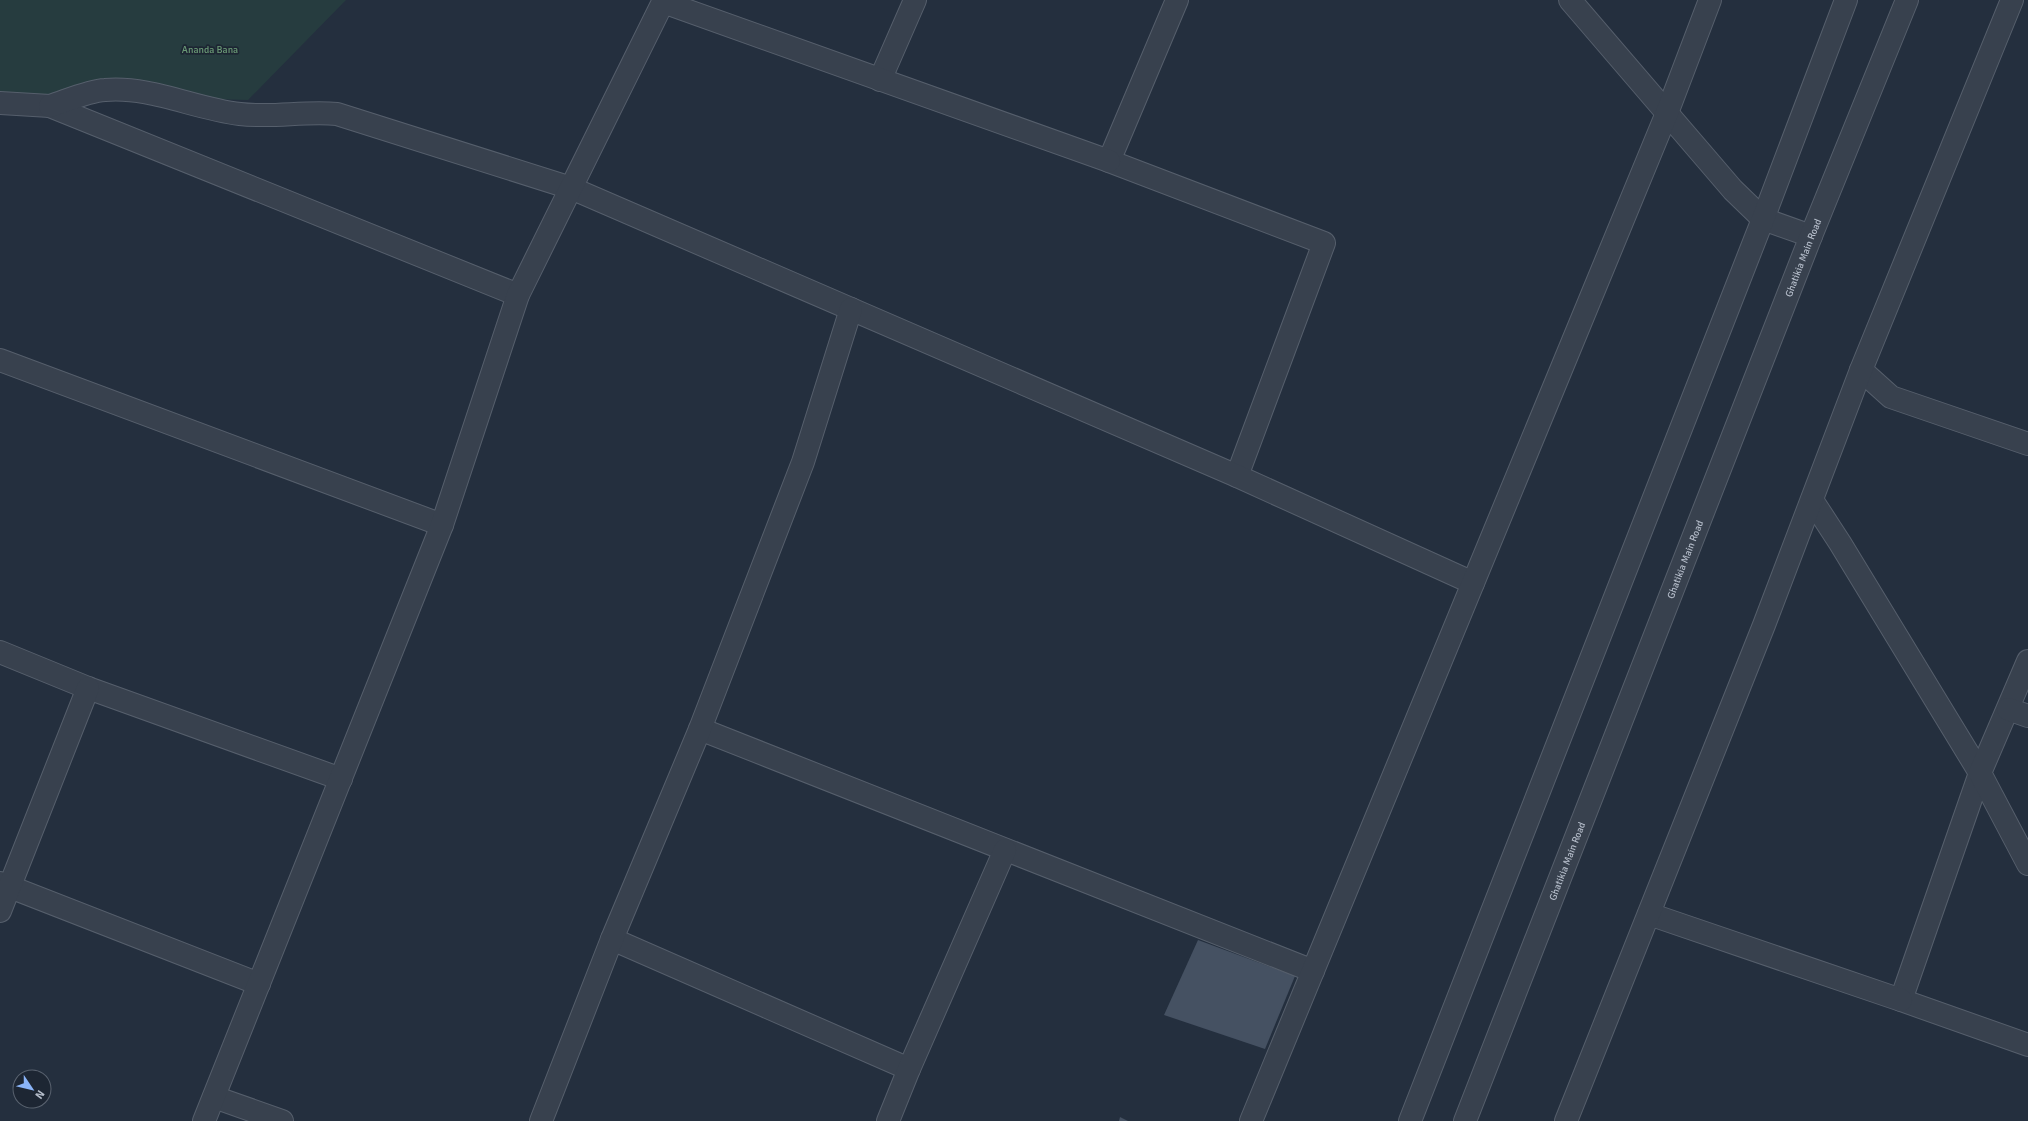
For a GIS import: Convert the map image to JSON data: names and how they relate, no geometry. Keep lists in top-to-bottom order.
{
  "streets": {
    "street": ["Ghatikia Main Road"]
  },
  "parks": ["Ananda Bana"],
  "north": "bottom right"
}
